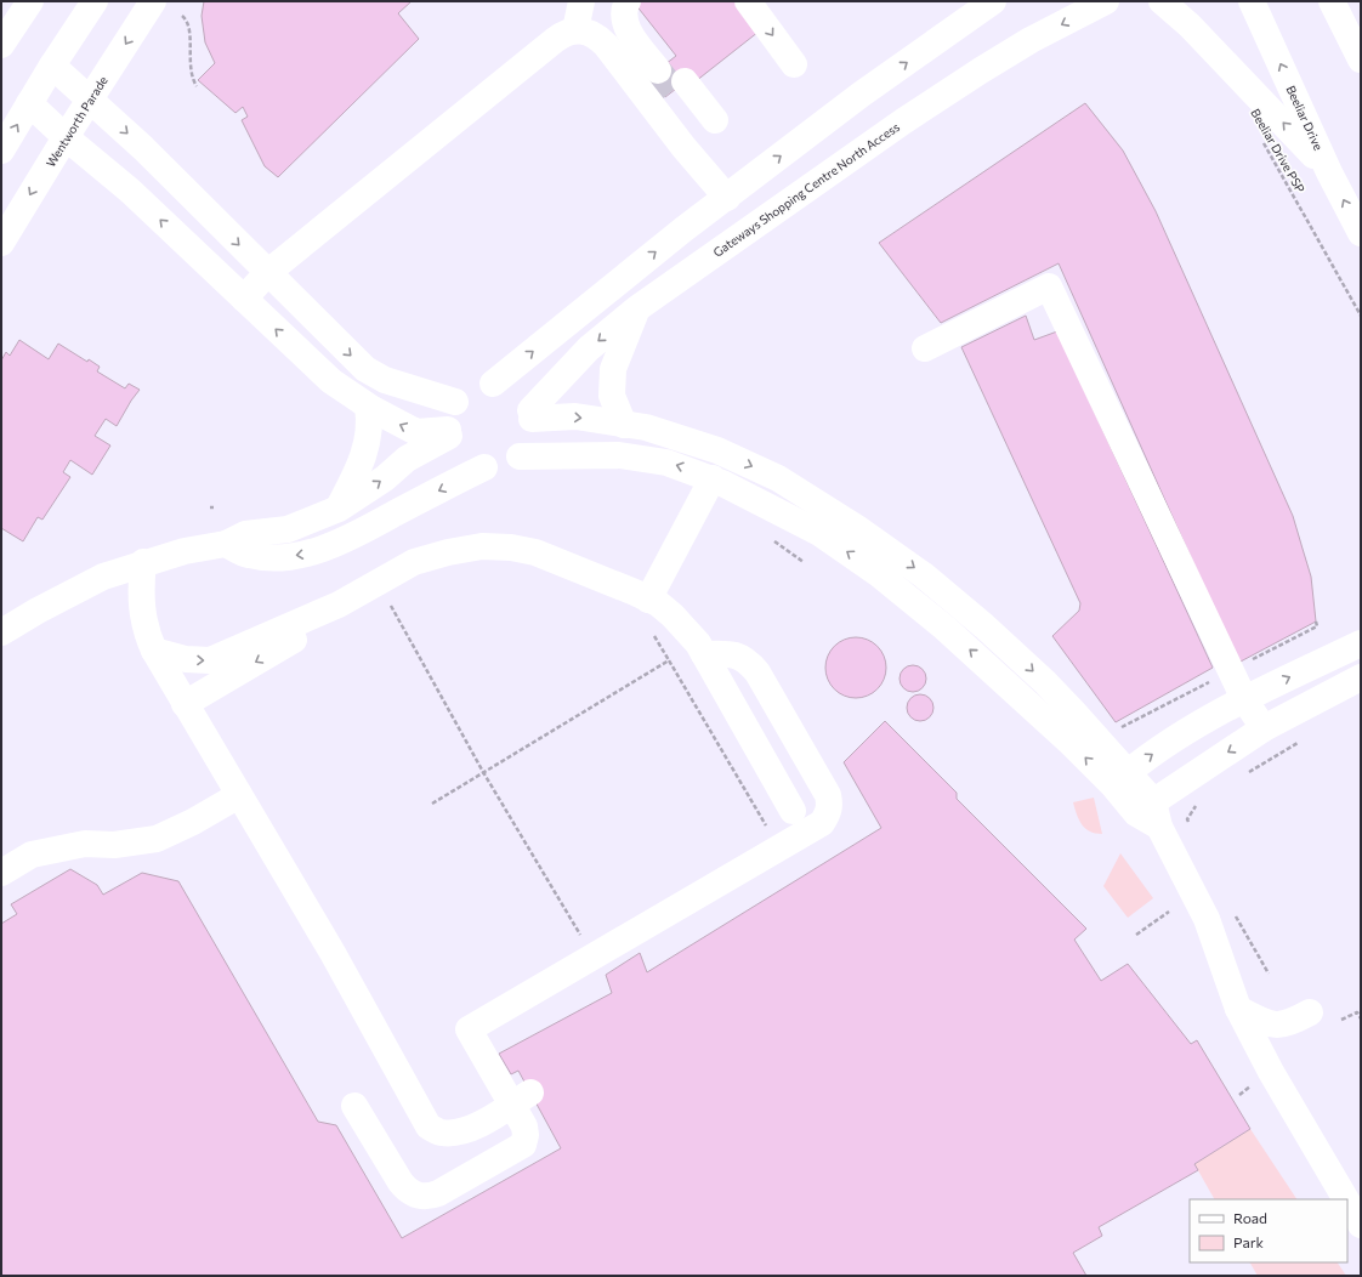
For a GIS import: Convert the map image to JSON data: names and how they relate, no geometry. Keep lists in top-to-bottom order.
{
  "streets": {
    "main road": ["Beeliar Drive", "Wentworth Parade", "Gateways Shopping Centre North Access"],
    "path": ["Beeliar Drive PSP"]
  },
  "legend": ["Road", "Park"]
}
